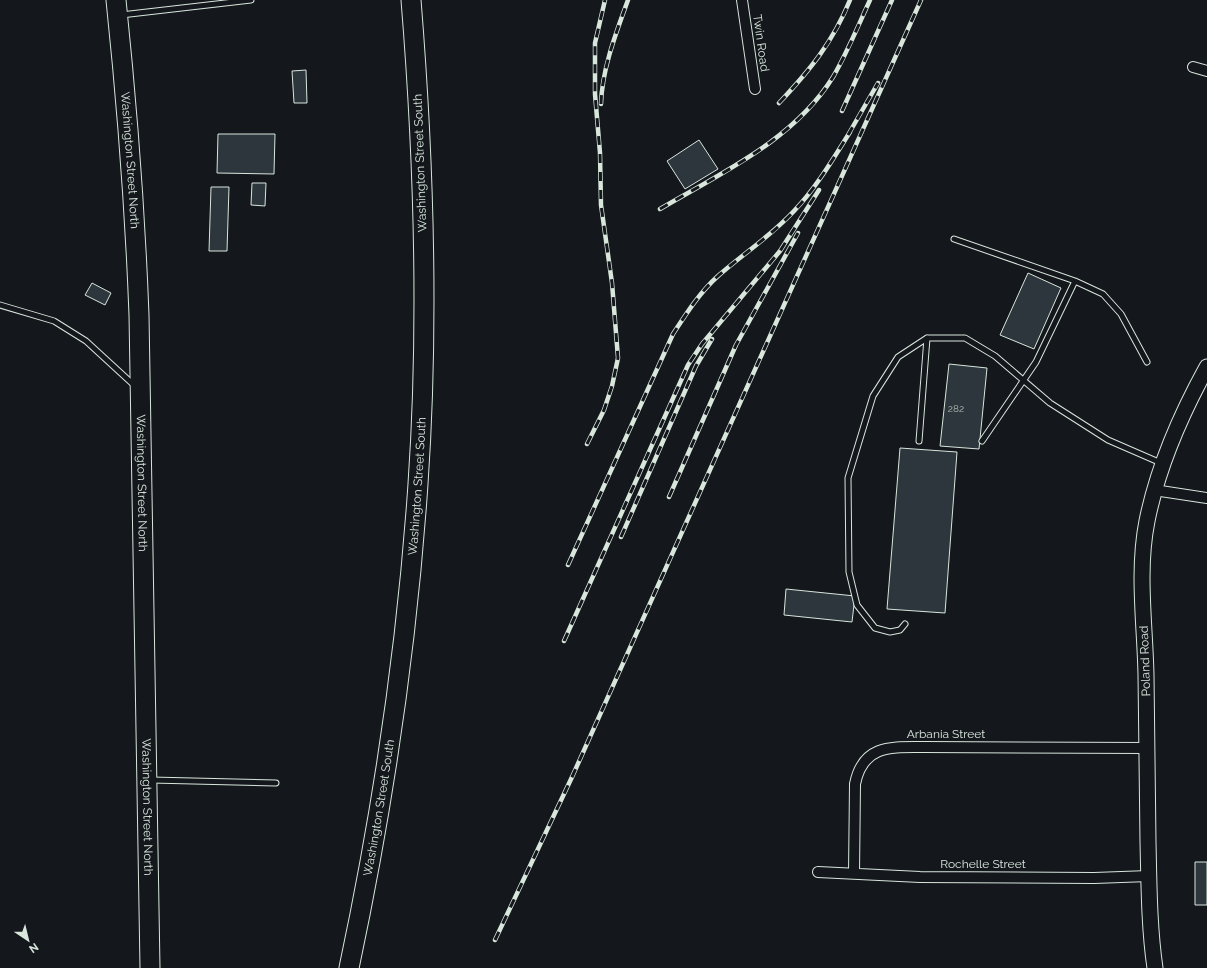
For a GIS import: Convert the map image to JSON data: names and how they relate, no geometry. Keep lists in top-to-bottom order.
{
  "streets": {
    "highway": ["Washington Street North", "Washington Street South"],
    "street": [
      "Twin Road",
      "Poland Road",
      "Arbania Street",
      "Rochelle Street"
    ]
  },
  "crossings": [
    ["Poland Road", "Arbania Street"],
    ["Poland Road", "Rochelle Street"],
    ["Arbania Street", "Rochelle Street"]
  ],
  "house_numbers": ["282"],
  "north": "bottom right"
}
